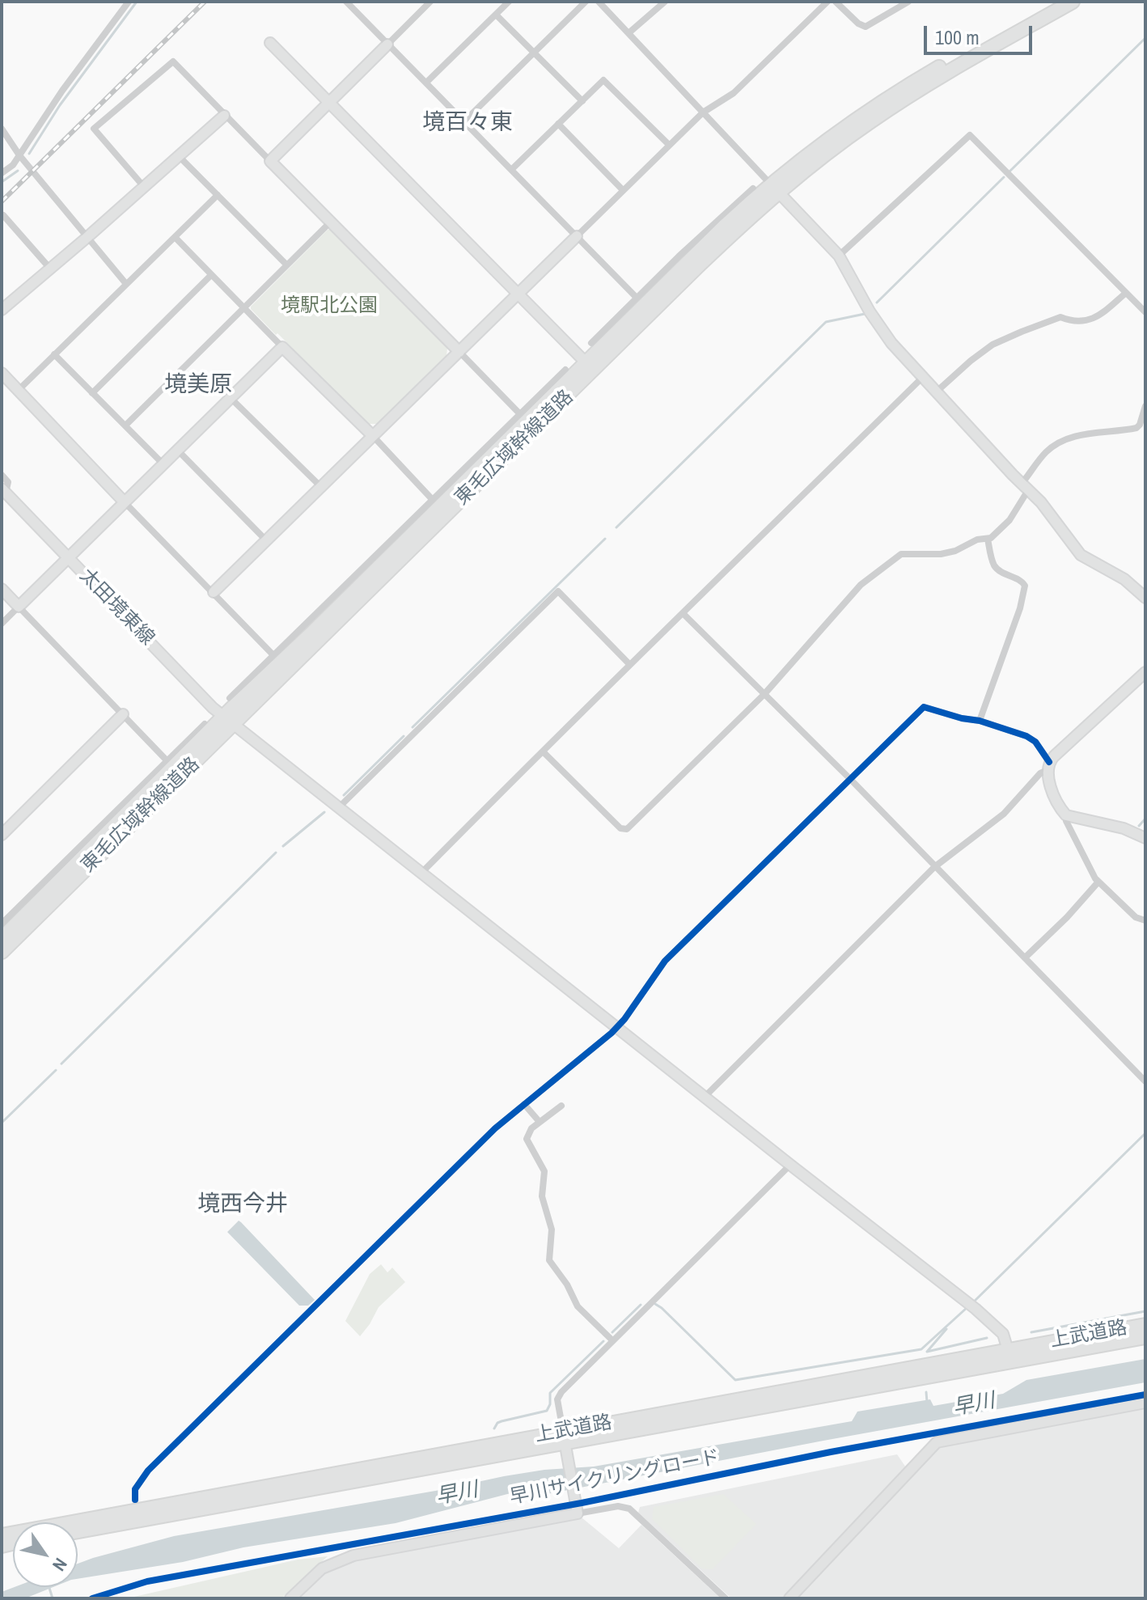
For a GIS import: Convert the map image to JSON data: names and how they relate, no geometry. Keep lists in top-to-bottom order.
{
  "streets": {
    "highway": ["東毛広域幹線道路", "上武道路"],
    "street": ["太田境東線"],
    "cycle path": ["早川サイクリングロード"]
  },
  "crossings": [
    ["東毛広域幹線道路", "太田境東線"],
    ["太田境東線", "上武道路"]
  ],
  "districts": ["境百々東", "境美原", "境西今井"],
  "water": ["早川"],
  "parks": ["境駅北公園"],
  "scale_bar": "100 m",
  "north": "bottom right"
}
